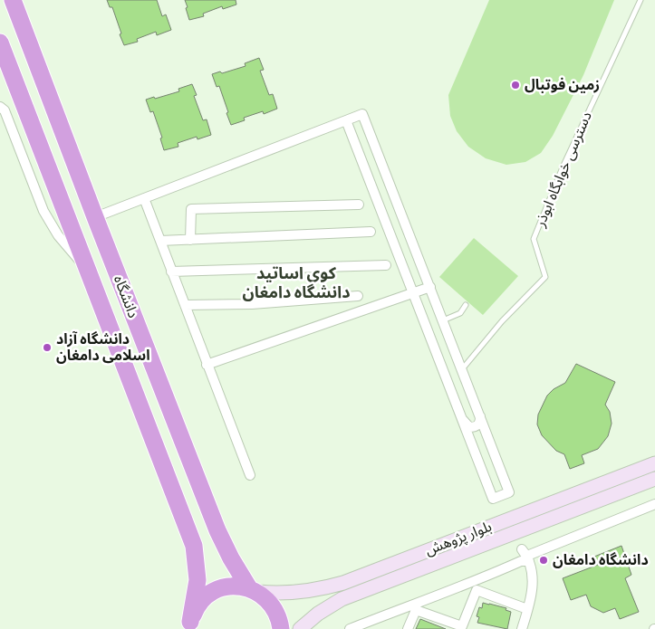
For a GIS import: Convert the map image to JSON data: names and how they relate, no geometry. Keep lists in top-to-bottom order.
{
  "streets": {
    "highway": ["دانشگاه"],
    "street": ["بلوار پژوهش"],
    "lane": ["دسترسی خوابگاه ابوذر"]
  },
  "crossings": [
    ["دانشگاه", "بلوار پژوهش"]
  ],
  "districts": ["کوی اساتید دانشگاه دامغان"],
  "places": ["زمین فوتبال", "دانشگاه آزاد اسلامی دامغان", "دانشگاه دامغان"]
}
